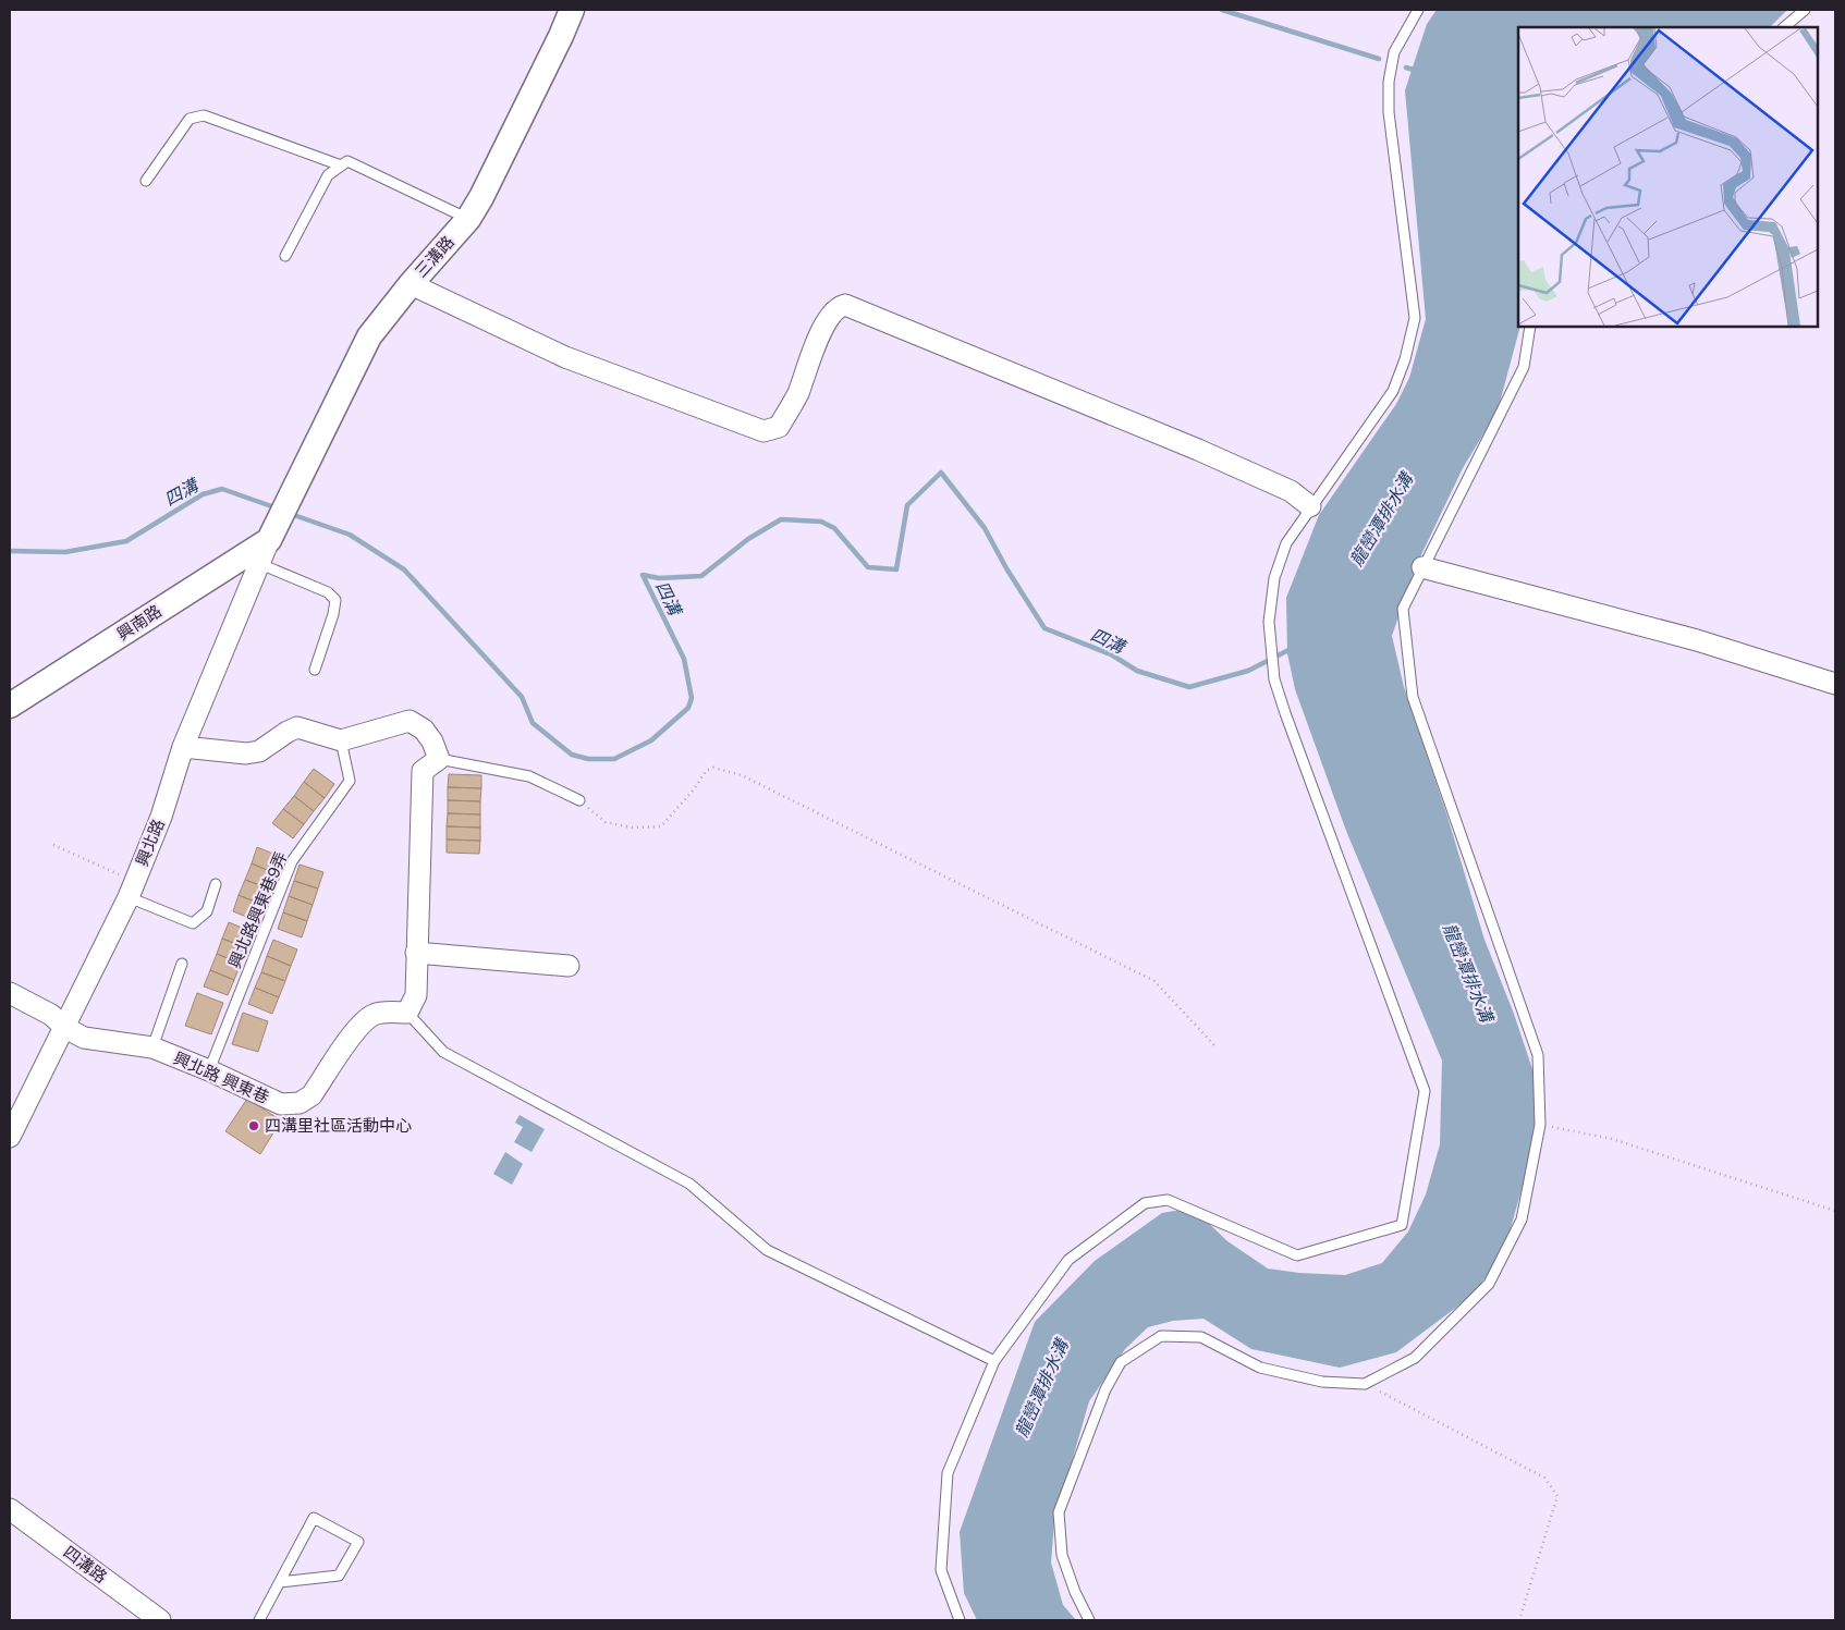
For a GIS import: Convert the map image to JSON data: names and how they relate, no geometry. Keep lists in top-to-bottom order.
{
  "streets": {
    "street": [
      "三溝路",
      "興南路",
      "興北路",
      "興北路 興東巷",
      "四溝路"
    ],
    "lane": ["興北路興東巷9弄"]
  },
  "crossings": [
    ["三溝路", "興南路"],
    ["三溝路", "興北路"],
    ["興南路", "興北路"],
    ["興北路", "興北路 興東巷"],
    ["興北路興東巷9弄", "興北路 興東巷"]
  ],
  "water": ["四溝", "龍巒潭排水溝"],
  "places": ["四溝里社區活動中心"]
}
